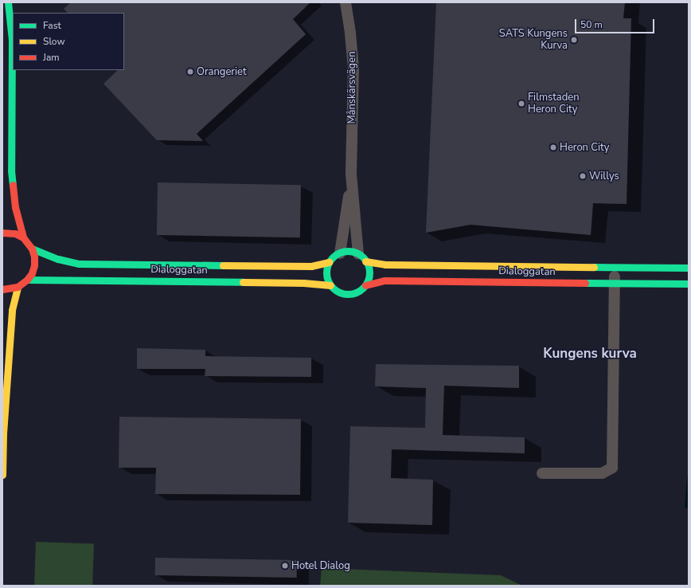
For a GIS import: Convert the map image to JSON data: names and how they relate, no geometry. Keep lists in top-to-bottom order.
{
  "streets": {
    "street": ["Månskärsvägen", "Dialoggatan"]
  },
  "crossings": [
    ["Månskärsvägen", "Dialoggatan"]
  ],
  "districts": ["Kungens kurva"],
  "places": [
    "SATS Kungens Kurva",
    "Orangeriet",
    "Filmstaden Heron City",
    "Heron City",
    "Willys",
    "Hotel Dialog"
  ],
  "legend": ["Fast", "Slow", "Jam"],
  "scale_bar": "50 m"
}
